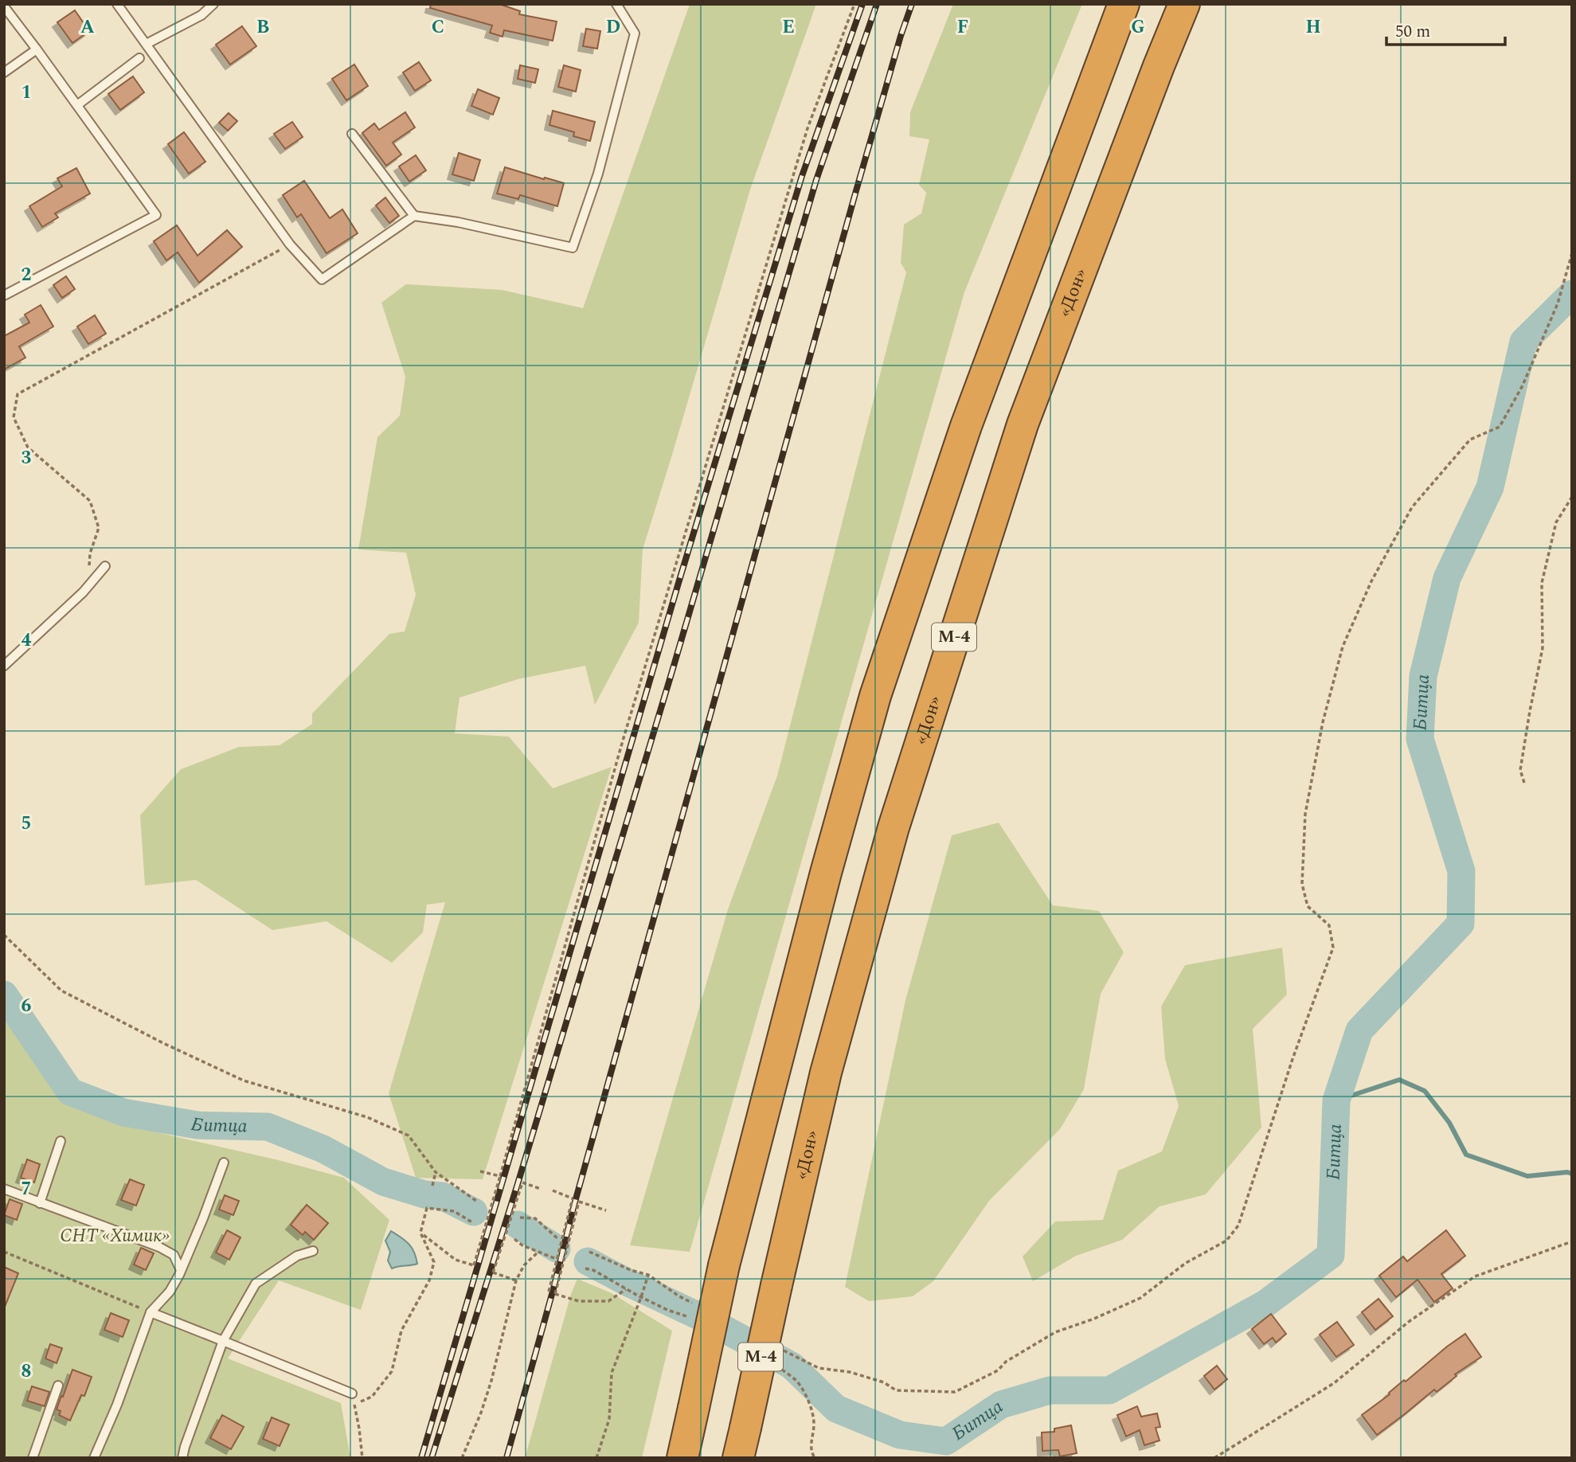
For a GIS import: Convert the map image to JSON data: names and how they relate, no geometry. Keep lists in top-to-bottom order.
{
  "streets": {
    "highway": ["«Дон»", "М-4"]
  },
  "water": ["Битца"],
  "parks": ["СНТ «Химик»"],
  "scale_bar": "50 m",
  "grid": {
    "columns": [
      "A",
      "B",
      "C",
      "D",
      "E",
      "F",
      "G",
      "H"
    ],
    "rows": [
      "1",
      "2",
      "3",
      "4",
      "5",
      "6",
      "7",
      "8"
    ]
  }
}
